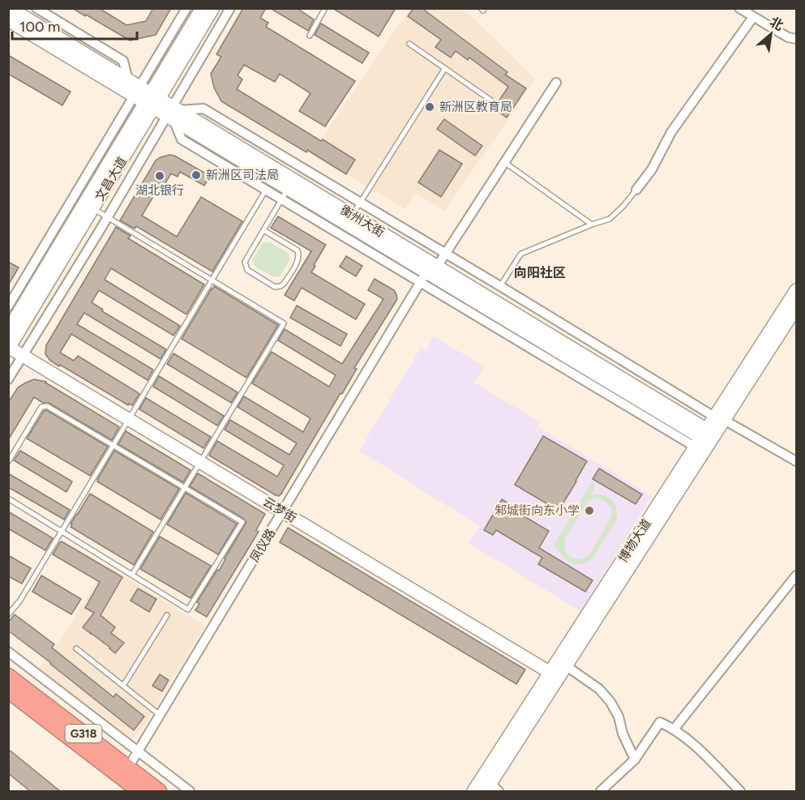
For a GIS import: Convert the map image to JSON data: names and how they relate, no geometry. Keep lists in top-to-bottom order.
{
  "streets": {
    "highway": ["G318"],
    "main road": [
      "文昌大道",
      "衡州大街",
      "云梦街",
      "博物大道"
    ],
    "street": ["凤仪路"]
  },
  "crossings": [
    ["文昌大道", "衡州大街"],
    ["文昌大道", "云梦街"],
    ["衡州大街", "博物大道"],
    ["衡州大街", "凤仪路"],
    ["云梦街", "博物大道"],
    ["云梦街", "凤仪路"],
    ["凤仪路", "G318"]
  ],
  "districts": ["向阳社区"],
  "places": [
    "新洲区教育局",
    "新洲区司法局",
    "湖北银行",
    "邾城街向东小学"
  ],
  "scale_bar": "100 m",
  "north": "top right"
}
